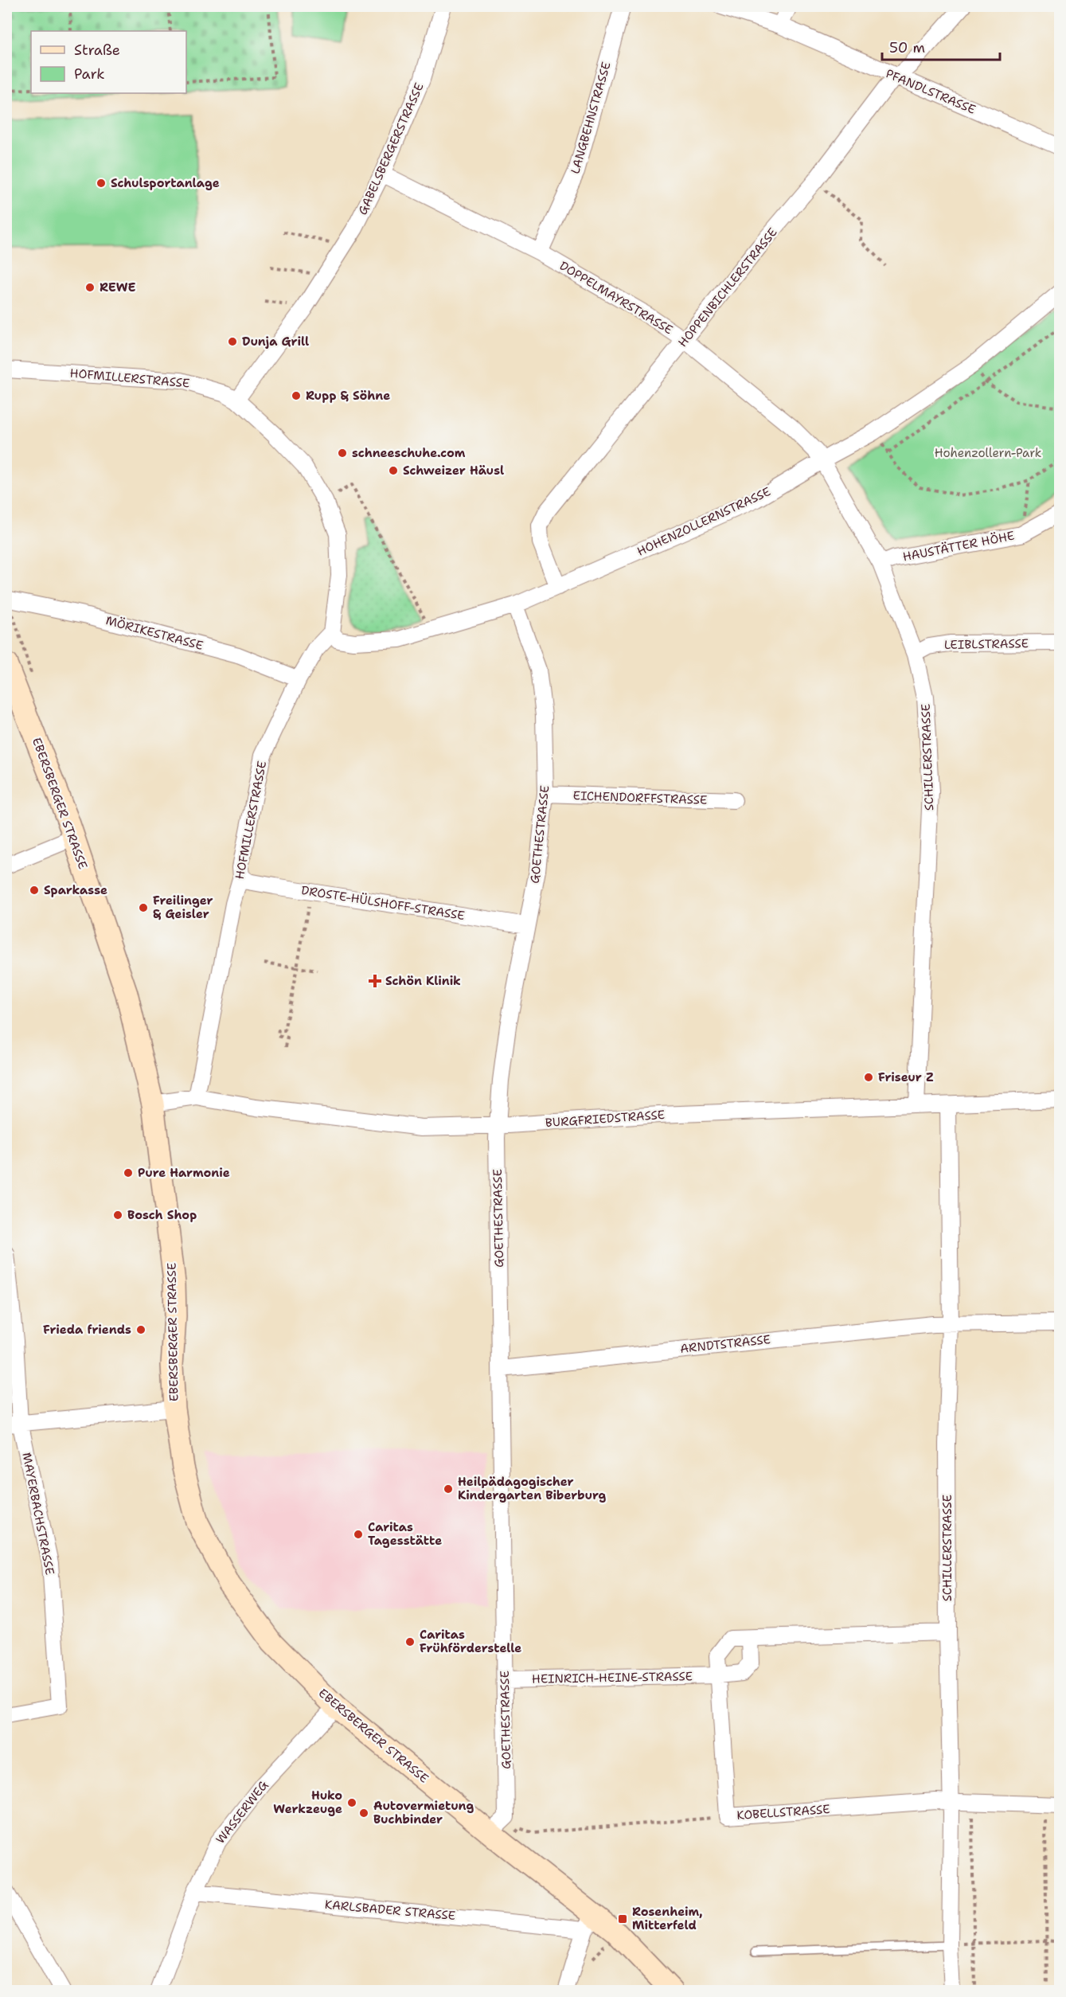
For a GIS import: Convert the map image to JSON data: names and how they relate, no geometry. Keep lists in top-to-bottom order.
{
  "streets": {
    "street": [
      "PFANDLSTRASSE",
      "LANGBEHNSTRASSE",
      "GABELSBERGERSTRASSE",
      "HOPPENBICHLERSTRASSE",
      "DOPPELMAYRSTRASSE",
      "HOFMILLERSTRASSE",
      "HOHENZOLLERNSTRASSE",
      "HAUSTÄTTER HÖHE",
      "MÖRIKESTRASSE",
      "LEIBLSTRASSE",
      "SCHILLERSTRASSE",
      "EICHENDORFFSTRASSE",
      "EBERSBERGER STRASSE",
      "GOETHESTRASSE",
      "DROSTE-HÜLSHOFF-STRASSE",
      "BURGFRIEDSTRASSE",
      "ARNDTSTRASSE",
      "MAYERBACHSTRASSE",
      "HEINRICH-HEINE-STRASSE",
      "WASSERWEG",
      "KOBELLSTRASSE",
      "KARLSBADER STRASSE"
    ]
  },
  "crossings": [
    ["PFANDLSTRASSE", "HOPPENBICHLERSTRASSE"],
    ["LANGBEHNSTRASSE", "DOPPELMAYRSTRASSE"],
    ["GABELSBERGERSTRASSE", "DOPPELMAYRSTRASSE"],
    ["GABELSBERGERSTRASSE", "HOFMILLERSTRASSE"],
    ["HOPPENBICHLERSTRASSE", "DOPPELMAYRSTRASSE"],
    ["HOPPENBICHLERSTRASSE", "HOHENZOLLERNSTRASSE"],
    ["DOPPELMAYRSTRASSE", "HOHENZOLLERNSTRASSE"],
    ["DOPPELMAYRSTRASSE", "SCHILLERSTRASSE"],
    ["HOFMILLERSTRASSE", "HOHENZOLLERNSTRASSE"],
    ["HOFMILLERSTRASSE", "MÖRIKESTRASSE"],
    ["HOFMILLERSTRASSE", "DROSTE-HÜLSHOFF-STRASSE"],
    ["HOFMILLERSTRASSE", "BURGFRIEDSTRASSE"],
    ["HOHENZOLLERNSTRASSE", "SCHILLERSTRASSE"],
    ["HOHENZOLLERNSTRASSE", "GOETHESTRASSE"],
    ["HAUSTÄTTER HÖHE", "SCHILLERSTRASSE"],
    ["LEIBLSTRASSE", "SCHILLERSTRASSE"],
    ["SCHILLERSTRASSE", "BURGFRIEDSTRASSE"],
    ["SCHILLERSTRASSE", "ARNDTSTRASSE"],
    ["SCHILLERSTRASSE", "KOBELLSTRASSE"],
    ["EICHENDORFFSTRASSE", "GOETHESTRASSE"],
    ["EBERSBERGER STRASSE", "GOETHESTRASSE"],
    ["EBERSBERGER STRASSE", "BURGFRIEDSTRASSE"],
    ["EBERSBERGER STRASSE", "WASSERWEG"],
    ["EBERSBERGER STRASSE", "KARLSBADER STRASSE"],
    ["GOETHESTRASSE", "DROSTE-HÜLSHOFF-STRASSE"],
    ["GOETHESTRASSE", "BURGFRIEDSTRASSE"],
    ["GOETHESTRASSE", "ARNDTSTRASSE"],
    ["GOETHESTRASSE", "HEINRICH-HEINE-STRASSE"],
    ["HEINRICH-HEINE-STRASSE", "KOBELLSTRASSE"],
    ["WASSERWEG", "KARLSBADER STRASSE"]
  ],
  "parks": ["Hohenzollern-Park"],
  "places": {
    "other": [
      "Schulsportanlage",
      "REWE",
      "Dunja Grill",
      "Rupp & Söhne",
      "schneeschuhe.com",
      "Schweizer Häusl",
      "Sparkasse",
      "Freilinger & Geisler",
      "Friseur Z",
      "Pure Harmonie",
      "Bosch Shop",
      "Frieda friends",
      "Heilpädagogischer Kindergarten Biberburg",
      "Caritas Tagesstätte",
      "Caritas Frühförderstelle",
      "Huko Werkzeuge",
      "Autovermietung Buchbinder"
    ],
    "health": ["Schön Klinik"],
    "transit": ["Rosenheim, Mitterfeld"]
  },
  "legend": ["Straße", "Park"],
  "scale_bar": "50 m"
}
